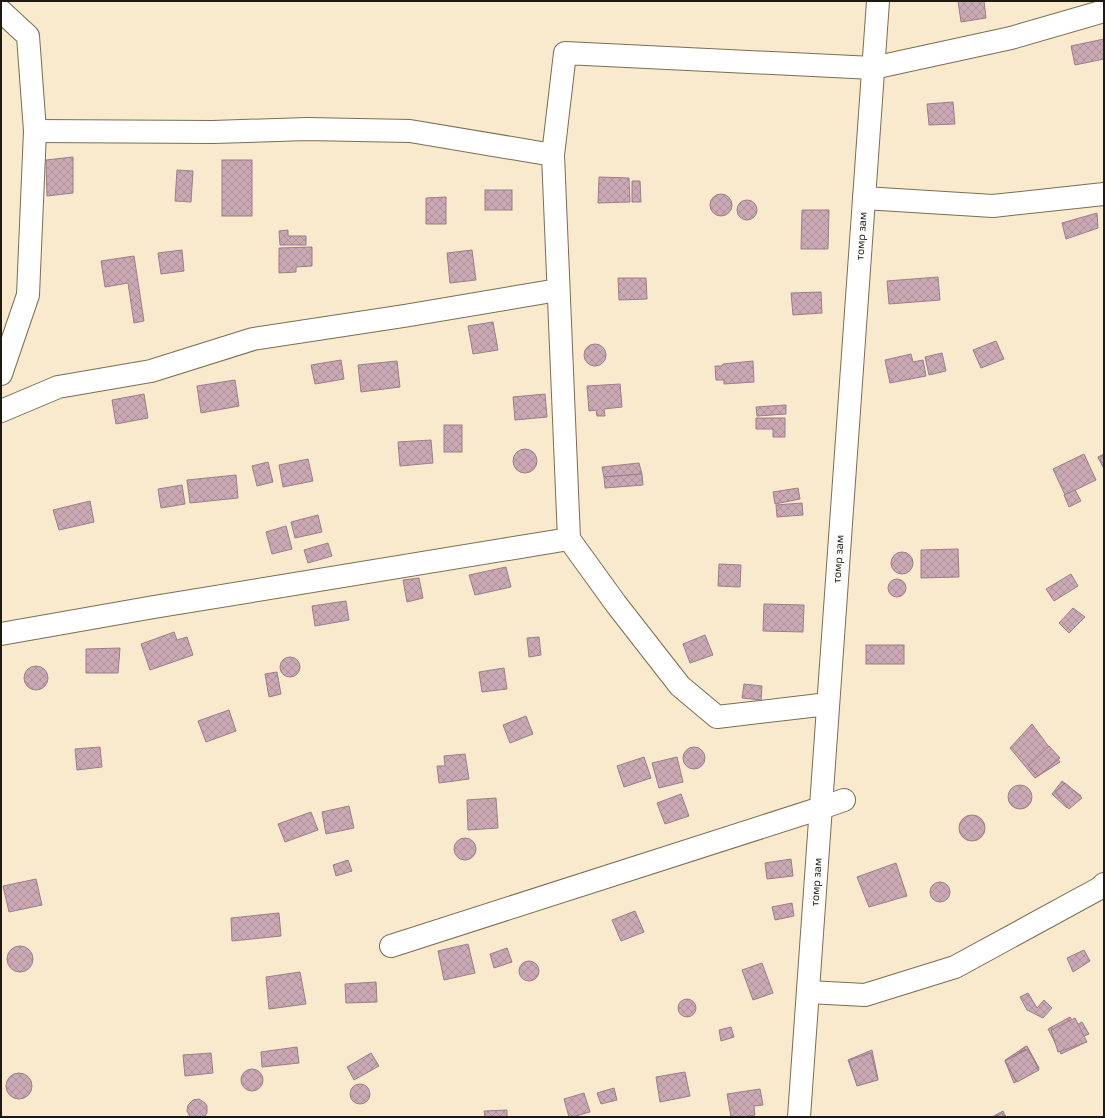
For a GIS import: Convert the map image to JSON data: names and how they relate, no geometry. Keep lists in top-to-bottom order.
{
  "streets": {
    "street": ["томр зам"]
  }
}
